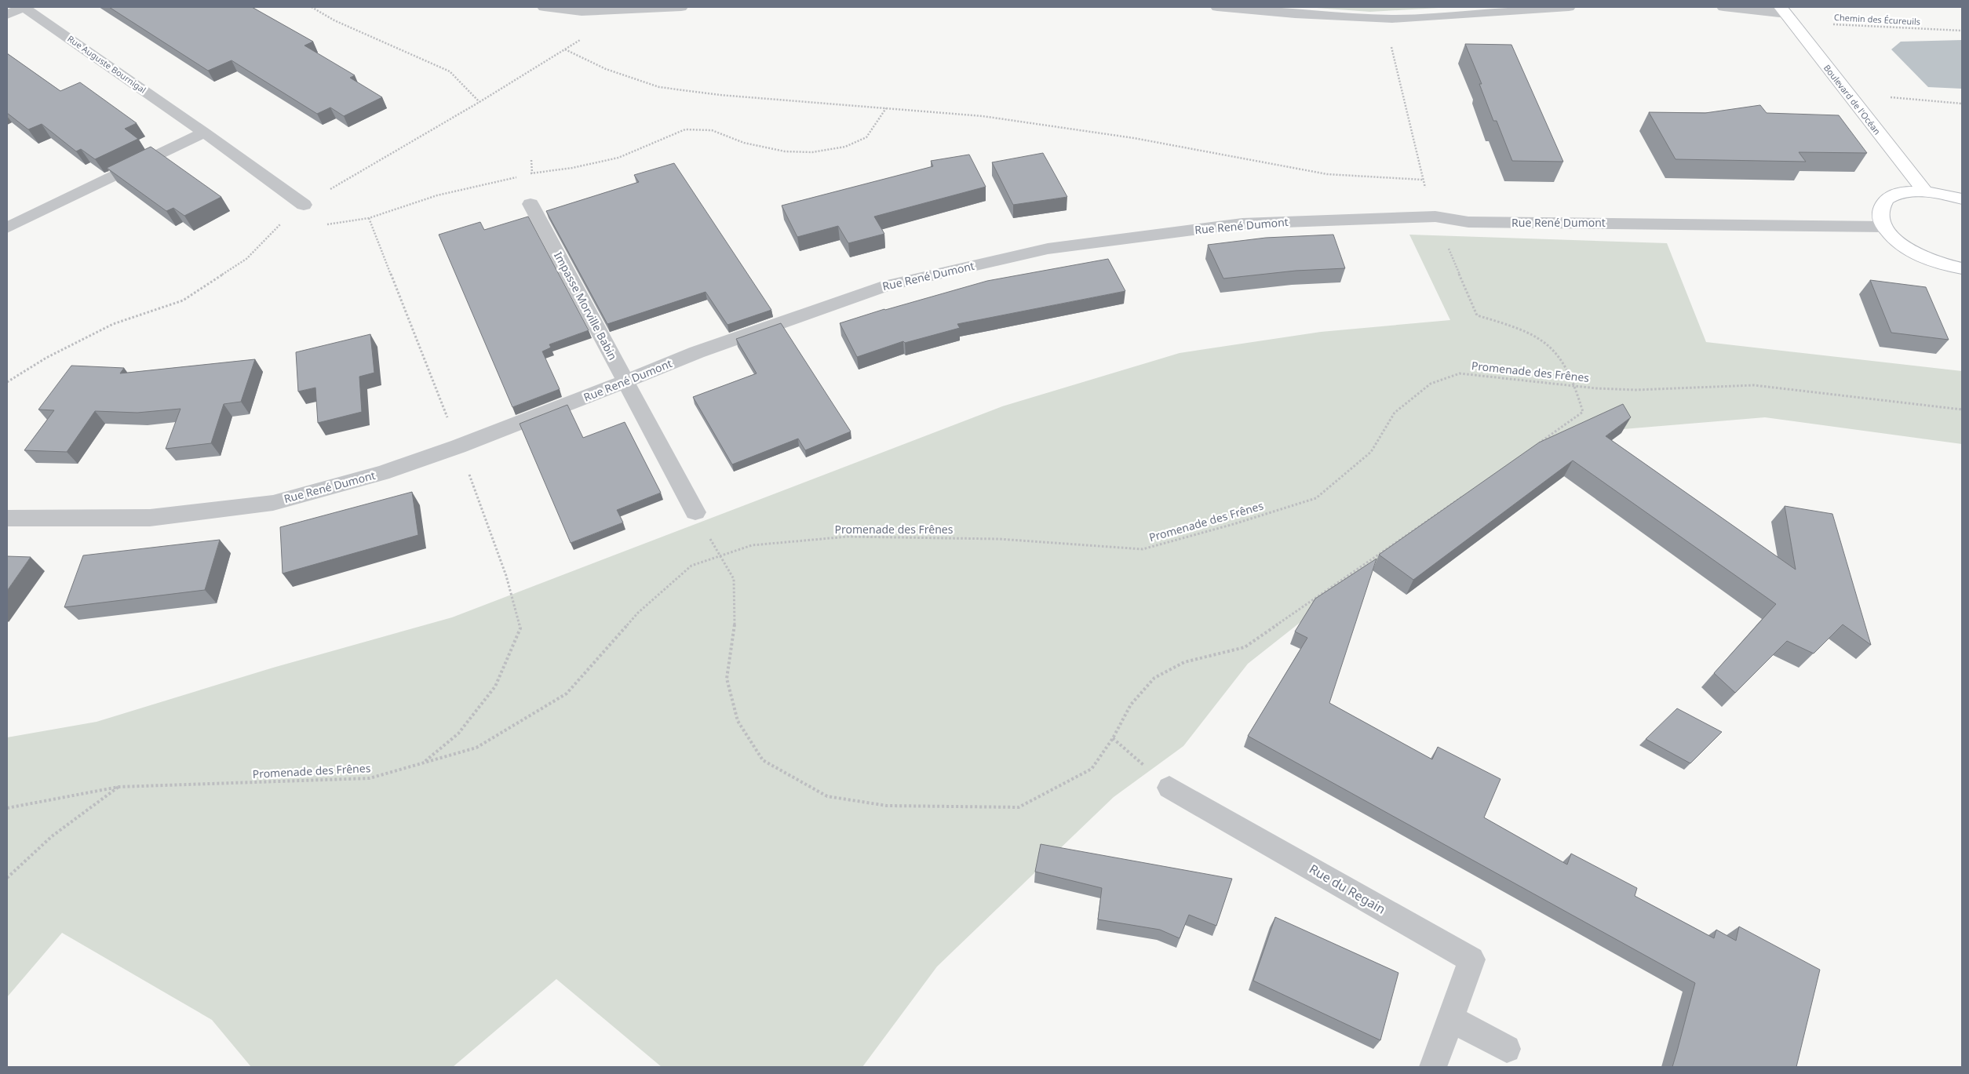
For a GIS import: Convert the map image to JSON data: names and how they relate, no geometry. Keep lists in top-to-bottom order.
{
  "streets": {
    "main road": ["Boulevard de l'Océan"],
    "street": [
      "Rue Auguste Bournigal",
      "Rue René Dumont",
      "Impasse Morville Babin",
      "Rue du Regain"
    ],
    "path": ["Chemin des Écureuils", "Promenade des Frênes"]
  },
  "crossings": [
    ["Chemin des Écureuils", "Boulevard de l'Océan"],
    ["Rue René Dumont", "Impasse Morville Babin"]
  ]
}
